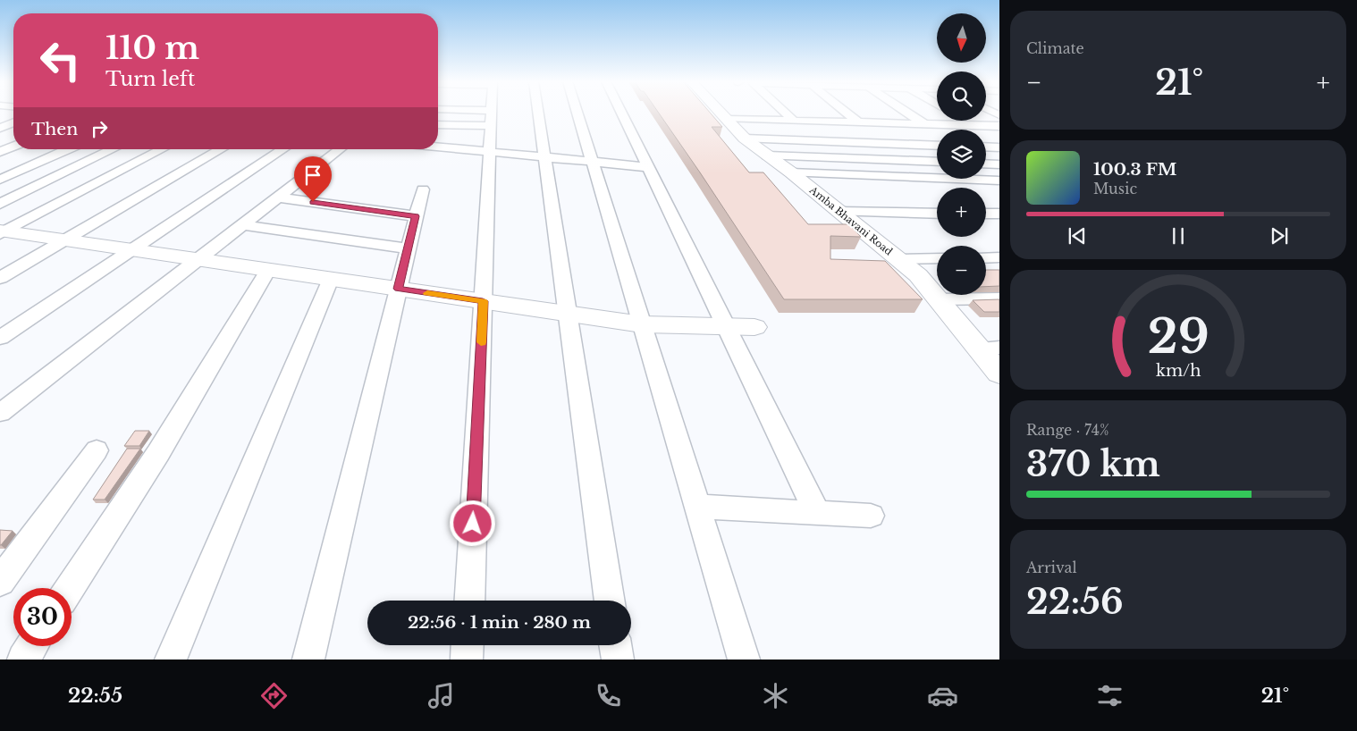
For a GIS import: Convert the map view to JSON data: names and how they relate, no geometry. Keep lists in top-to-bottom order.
{
  "streets": {
    "street": ["Amba Bhavani Road"]
  },
  "north": "bottom",
  "page": {
    "tile": [
      "Climate",
      ["Range · 74%", "370 km"],
      ["Arrival", "22:56"]
    ],
    "map_buttons": ["+", "−"],
    "turn": ["110 m", "Turn left"],
    "heat": ["−", "21°", "+"],
    "then": "Then",
    "song": ["100.3 FM", "Music"],
    "limit": "30",
    "trip": "22:56 · 1 min · 280 m",
    "tabs": ["22:55", "21°"],
    "gauge": ["29", "km/h"]
  }
}
